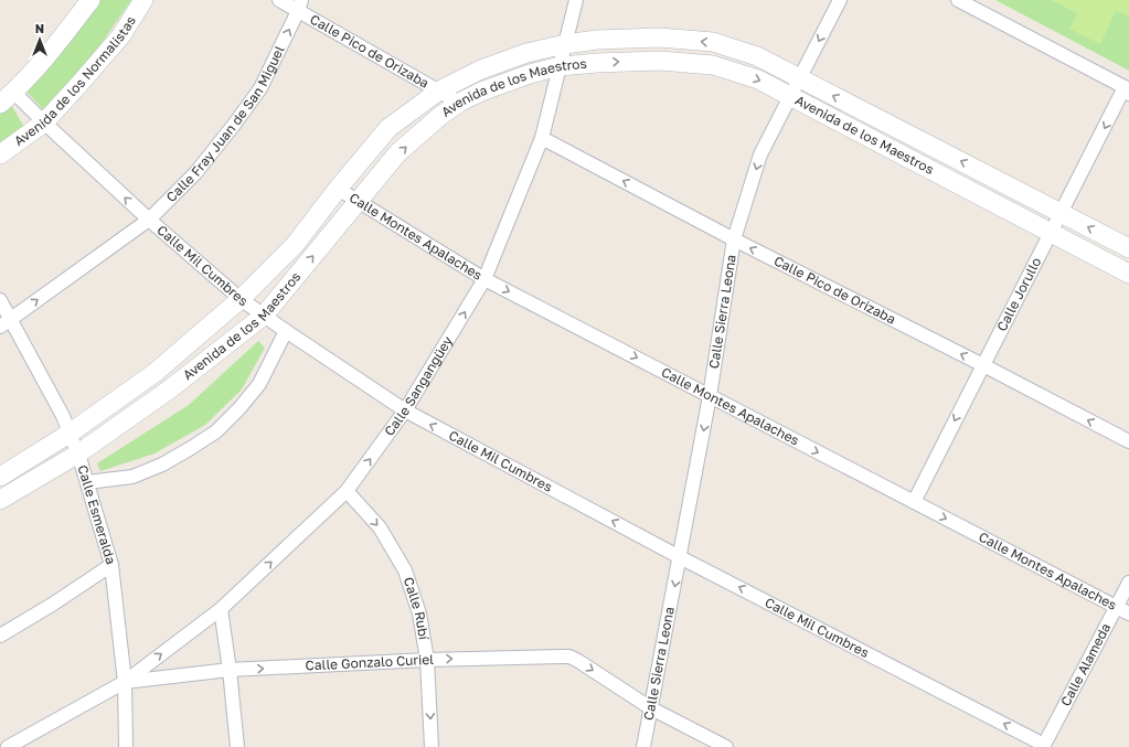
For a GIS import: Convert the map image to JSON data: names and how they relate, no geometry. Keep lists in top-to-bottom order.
{
  "streets": {
    "street": [
      "Calle Pico de Orizaba",
      "Avenida de los Normalistas",
      "Avenida de los Maestros",
      "Calle Fray Juan de San Miguel",
      "Calle Montes Apalaches",
      "Calle Mil Cumbres",
      "Calle Jorullo",
      "Calle Sierra Leona",
      "Calle Sangangüey",
      "Calle Esmeralda",
      "Calle Rubí",
      "Calle Gonzalo Curiel",
      "Calle Alameda"
    ]
  },
  "crossings": [
    ["Calle Pico de Orizaba", "Avenida de los Maestros"],
    ["Calle Pico de Orizaba", "Calle Fray Juan de San Miguel"],
    ["Calle Pico de Orizaba", "Calle Jorullo"],
    ["Calle Pico de Orizaba", "Calle Sierra Leona"],
    ["Calle Pico de Orizaba", "Calle Sangangüey"],
    ["Avenida de los Normalistas", "Calle Mil Cumbres"],
    ["Avenida de los Maestros", "Calle Montes Apalaches"],
    ["Avenida de los Maestros", "Calle Mil Cumbres"],
    ["Avenida de los Maestros", "Calle Jorullo"],
    ["Avenida de los Maestros", "Calle Sierra Leona"],
    ["Avenida de los Maestros", "Calle Sangangüey"],
    ["Avenida de los Maestros", "Calle Esmeralda"],
    ["Calle Fray Juan de San Miguel", "Calle Mil Cumbres"],
    ["Calle Fray Juan de San Miguel", "Calle Esmeralda"],
    ["Calle Montes Apalaches", "Calle Jorullo"],
    ["Calle Montes Apalaches", "Calle Sierra Leona"],
    ["Calle Montes Apalaches", "Calle Sangangüey"],
    ["Calle Montes Apalaches", "Calle Alameda"],
    ["Calle Mil Cumbres", "Calle Sierra Leona"],
    ["Calle Mil Cumbres", "Calle Sangangüey"],
    ["Calle Mil Cumbres", "Calle Alameda"],
    ["Calle Sierra Leona", "Calle Gonzalo Curiel"],
    ["Calle Sangangüey", "Calle Esmeralda"],
    ["Calle Sangangüey", "Calle Rubí"],
    ["Calle Sangangüey", "Calle Gonzalo Curiel"],
    ["Calle Esmeralda", "Calle Gonzalo Curiel"],
    ["Calle Rubí", "Calle Gonzalo Curiel"]
  ],
  "one_way": [
    "Calle Pico de Orizaba",
    "Calle Fray Juan de San Miguel",
    "Calle Montes Apalaches",
    "Calle Mil Cumbres",
    "Calle Jorullo",
    "Calle Sierra Leona",
    "Calle Sangangüey",
    "Calle Rubí",
    "Calle Gonzalo Curiel"
  ],
  "north": "top"
}
